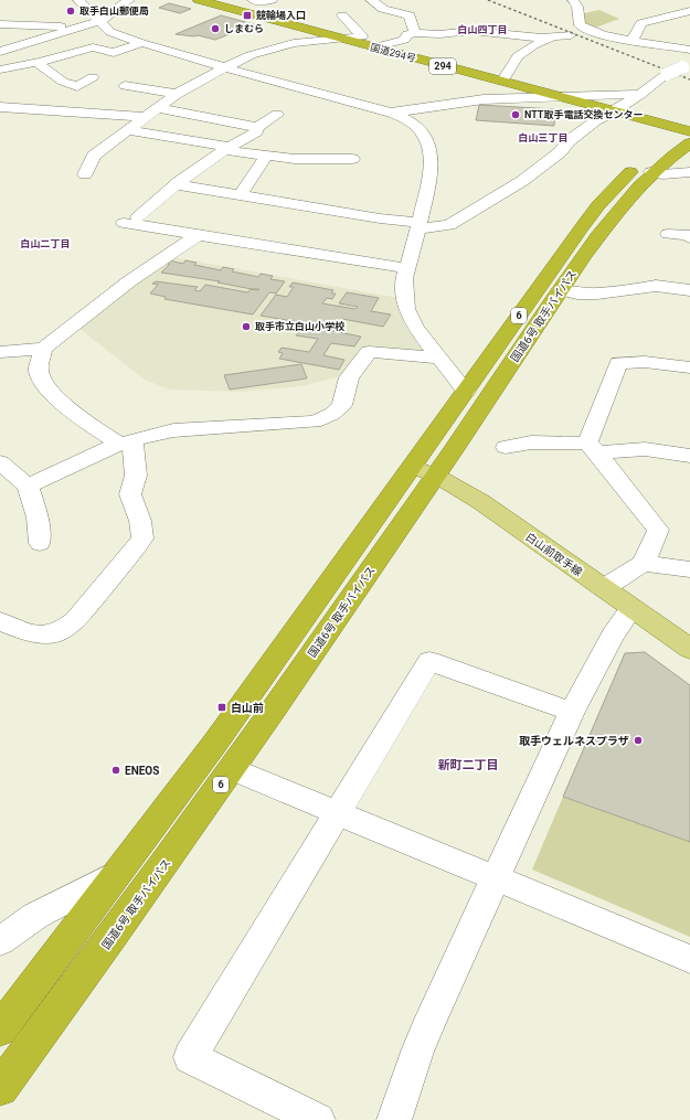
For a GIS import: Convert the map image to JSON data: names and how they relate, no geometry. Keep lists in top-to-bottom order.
{
  "streets": {
    "highway": [
      "国道294号",
      "294",
      "6",
      "国道6号 取手バイパス"
    ],
    "main road": ["白山前取手線"]
  },
  "crossings": [
    ["国道294号", "国道6号 取手バイパス"],
    ["国道6号 取手バイパス", "白山前取手線"]
  ],
  "districts": [
    "白山四丁目",
    "白山三丁目",
    "白山二丁目",
    "新町二丁目"
  ],
  "places": {
    "other": [
      "取手白山郵便局",
      "しまむら",
      "NTT取手電話交換センター",
      "取手市立白山小学校",
      "取手ウェルネスプラザ",
      "ENEOS"
    ],
    "transit": ["競輪場入口", "白山前"]
  }
}
